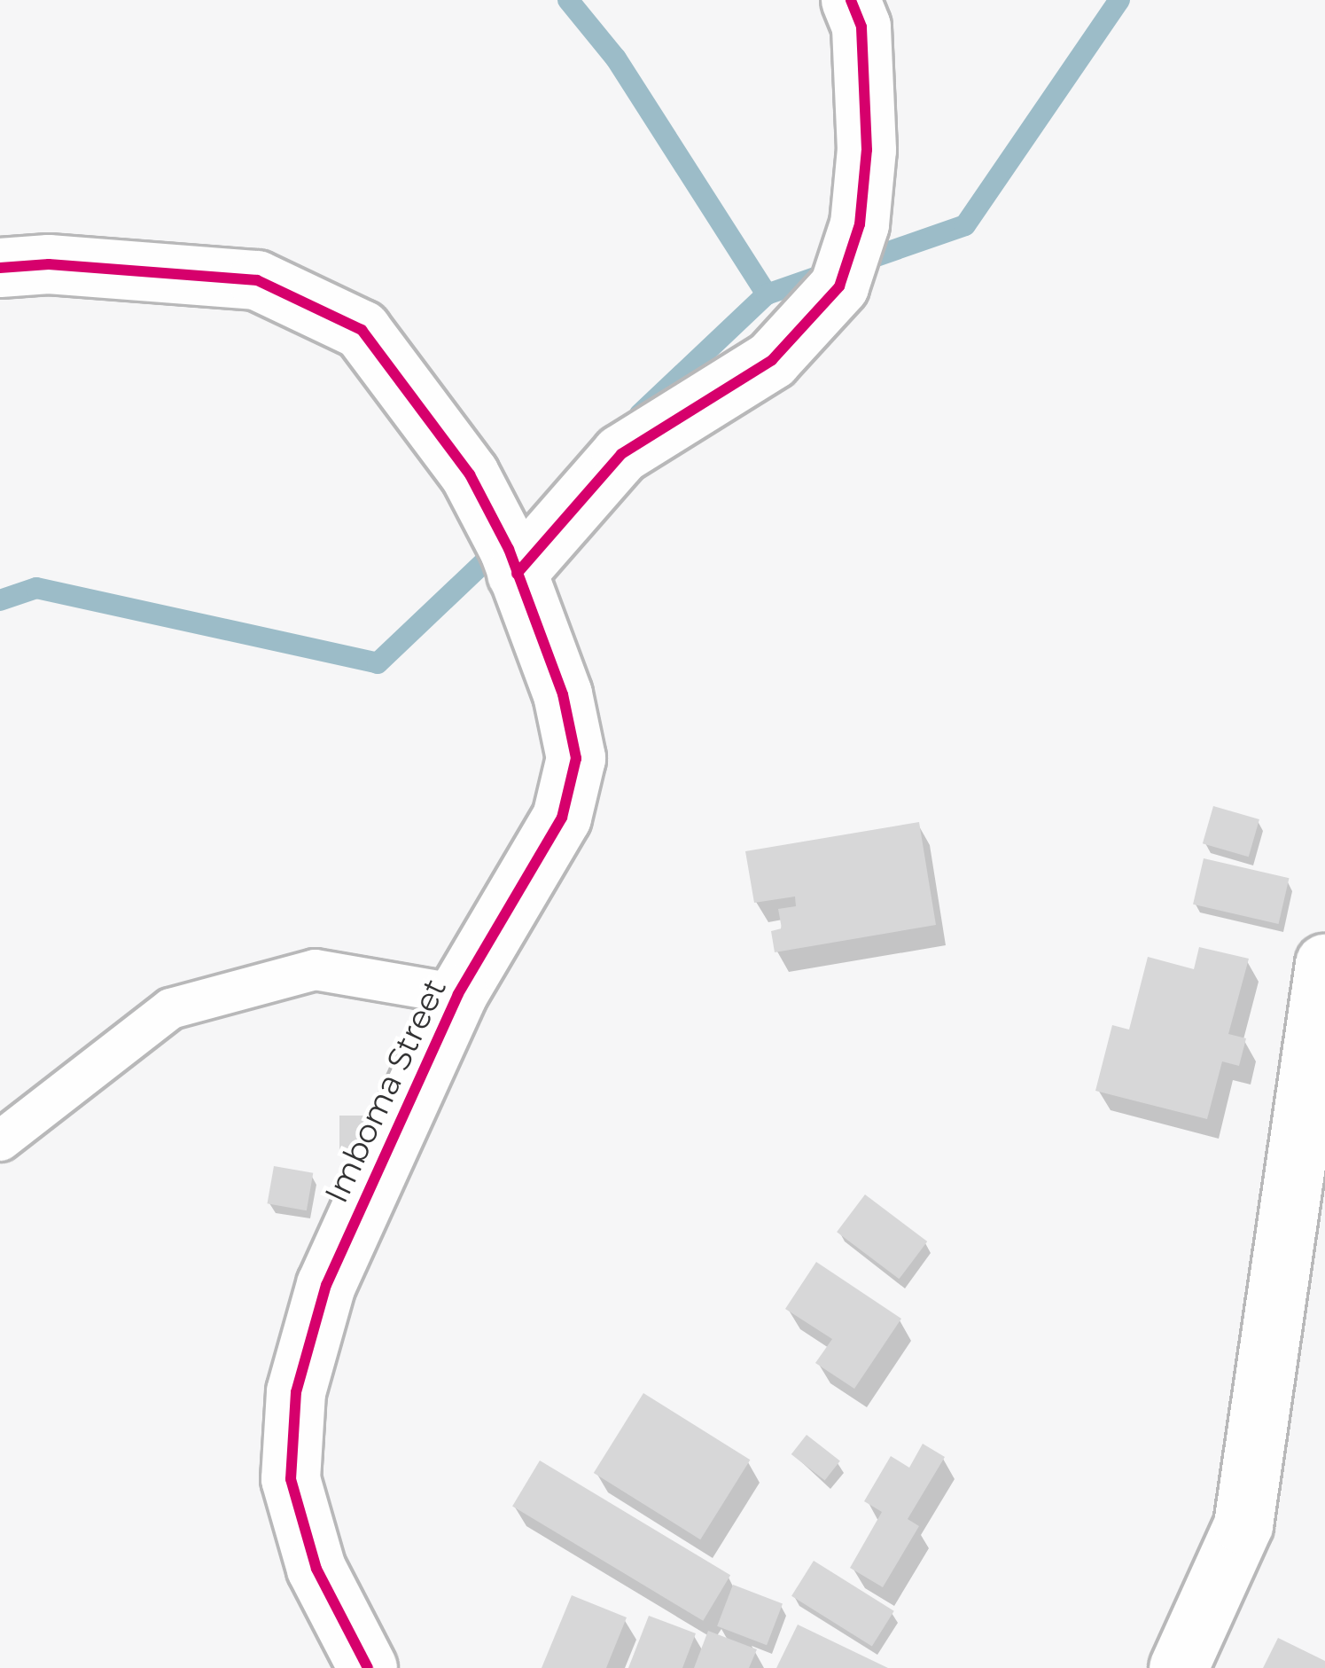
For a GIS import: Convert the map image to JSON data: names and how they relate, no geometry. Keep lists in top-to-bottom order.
{
  "streets": {
    "street": ["Imboma Street"]
  }
}
